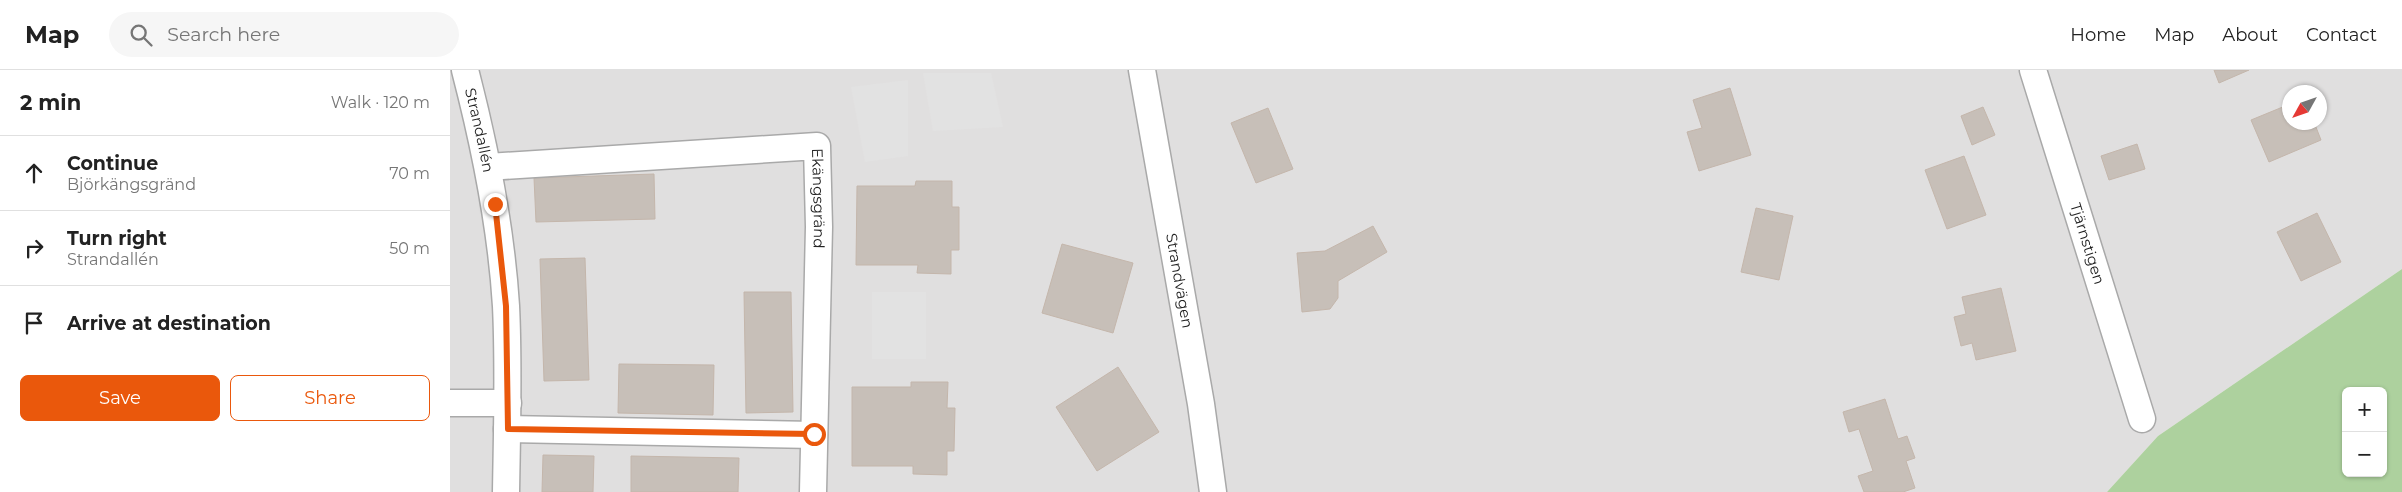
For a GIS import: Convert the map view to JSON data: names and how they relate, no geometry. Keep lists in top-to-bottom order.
{
  "streets": {
    "street": [
      "Strandallén",
      "Ekängsgränd",
      "Tjärnstigen",
      "Strandvägen"
    ]
  },
  "crossings": [
    ["Strandallén", "Ekängsgränd"]
  ],
  "north": "bottom left",
  "page": {
    "header": "Map",
    "search": "Search here",
    "nav": [
      "Home",
      "Map",
      "About",
      "Contact"
    ],
    "heading": ["2 min", "Walk · 120 m"],
    "list": [
      ["Continue", "Björkängsgränd", "70 m"],
      ["Turn right", "Strandallén", "50 m"],
      "Arrive at destination"
    ],
    "buttons": ["Save", "Share"],
    "map_buttons": ["+", "−"]
  }
}
